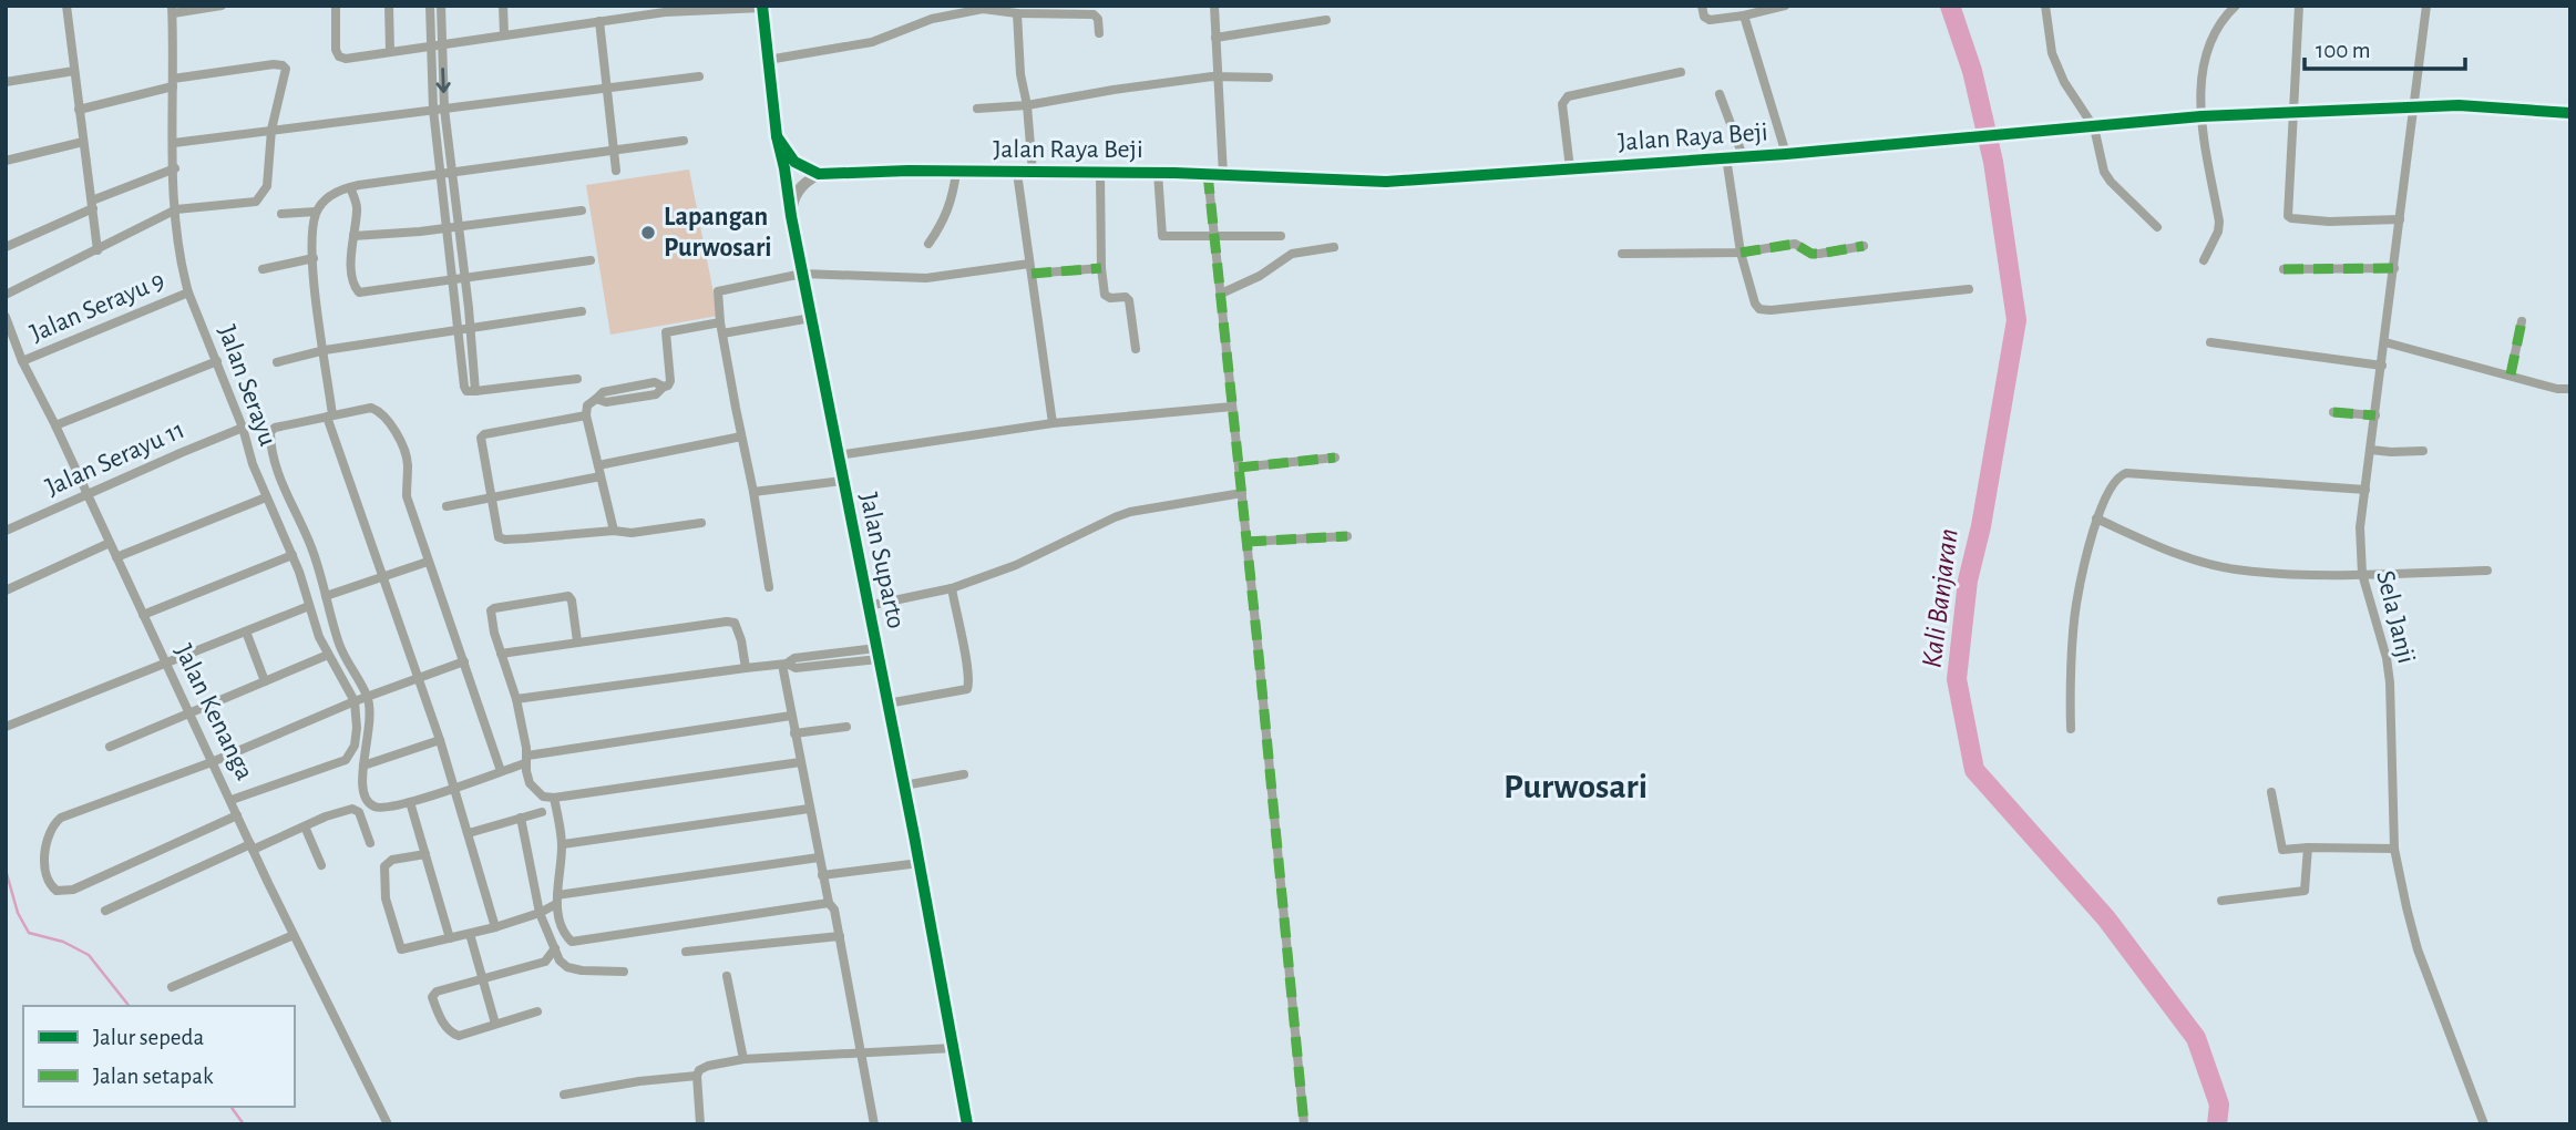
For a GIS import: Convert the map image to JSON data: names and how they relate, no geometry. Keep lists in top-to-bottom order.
{
  "streets": {
    "street": [
      "Jalan Raya Beji",
      "Jalan Serayu 9",
      "Jalan Serayu",
      "Jalan Serayu 11",
      "Jalan Suparto",
      "Sela Janji",
      "Jalan Kenanga"
    ]
  },
  "crossings": [
    ["Jalan Raya Beji", "Sela Janji"],
    ["Jalan Serayu 9", "Jalan Serayu"],
    ["Jalan Serayu 9", "Jalan Kenanga"],
    ["Jalan Serayu", "Jalan Serayu 11"],
    ["Jalan Serayu", "Jalan Kenanga"],
    ["Jalan Serayu 11", "Jalan Kenanga"]
  ],
  "districts": ["Purwosari"],
  "water": ["Kali Banjaran"],
  "places": ["Lapangan Purwosari"],
  "legend": ["Jalur sepeda", "Jalan setapak"],
  "scale_bar": "100 m"
}
